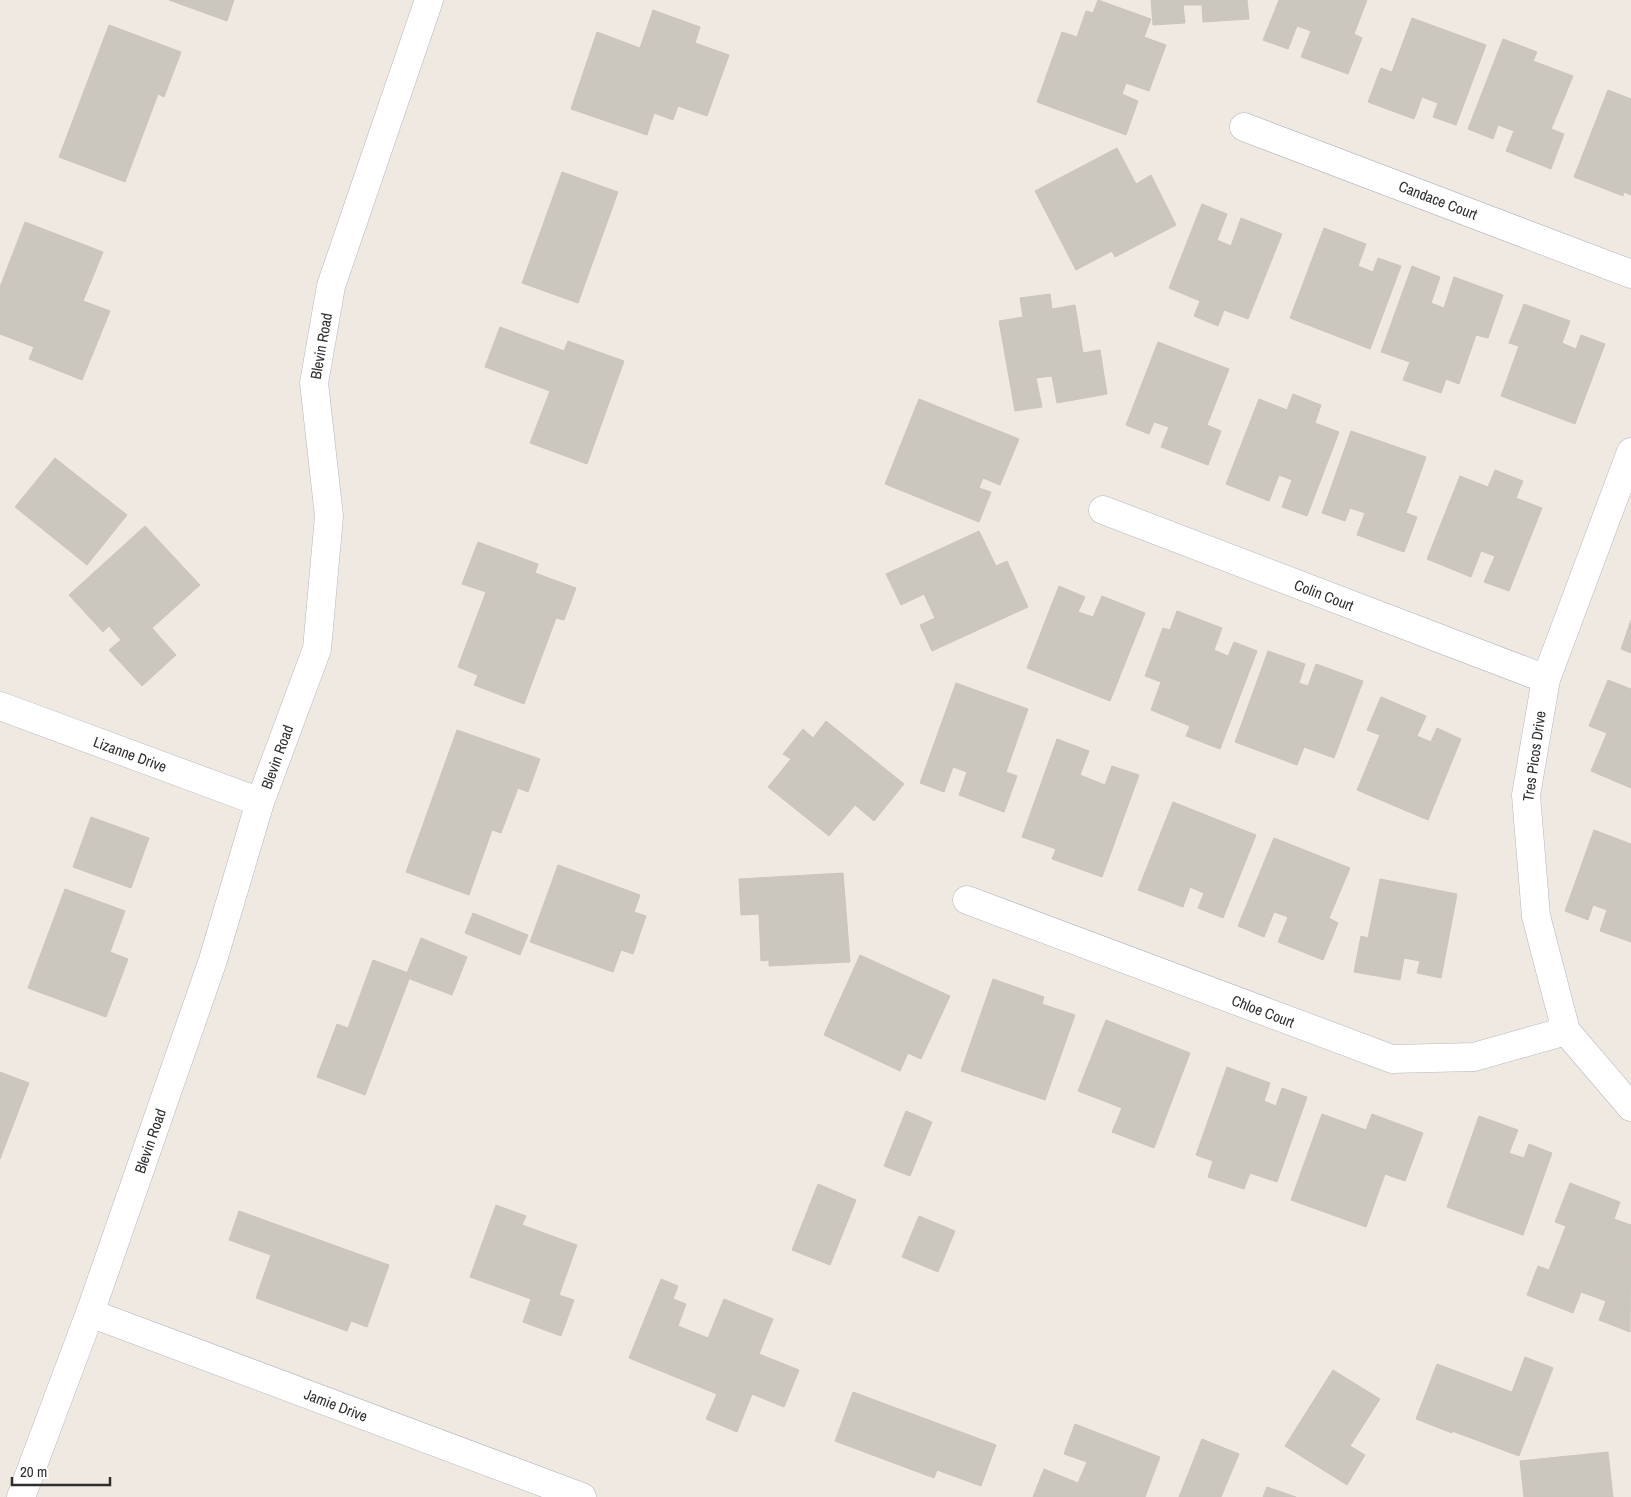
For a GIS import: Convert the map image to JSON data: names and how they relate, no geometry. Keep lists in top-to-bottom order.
{
  "streets": {
    "street": [
      "Candace Court",
      "Blevin Road",
      "Colin Court",
      "Lizanne Drive",
      "Tres Picos Drive",
      "Chloe Court",
      "Jamie Drive"
    ]
  },
  "crossings": [
    ["Blevin Road", "Lizanne Drive"],
    ["Blevin Road", "Jamie Drive"],
    ["Colin Court", "Tres Picos Drive"],
    ["Tres Picos Drive", "Chloe Court"]
  ],
  "scale_bar": "20 m"
}
